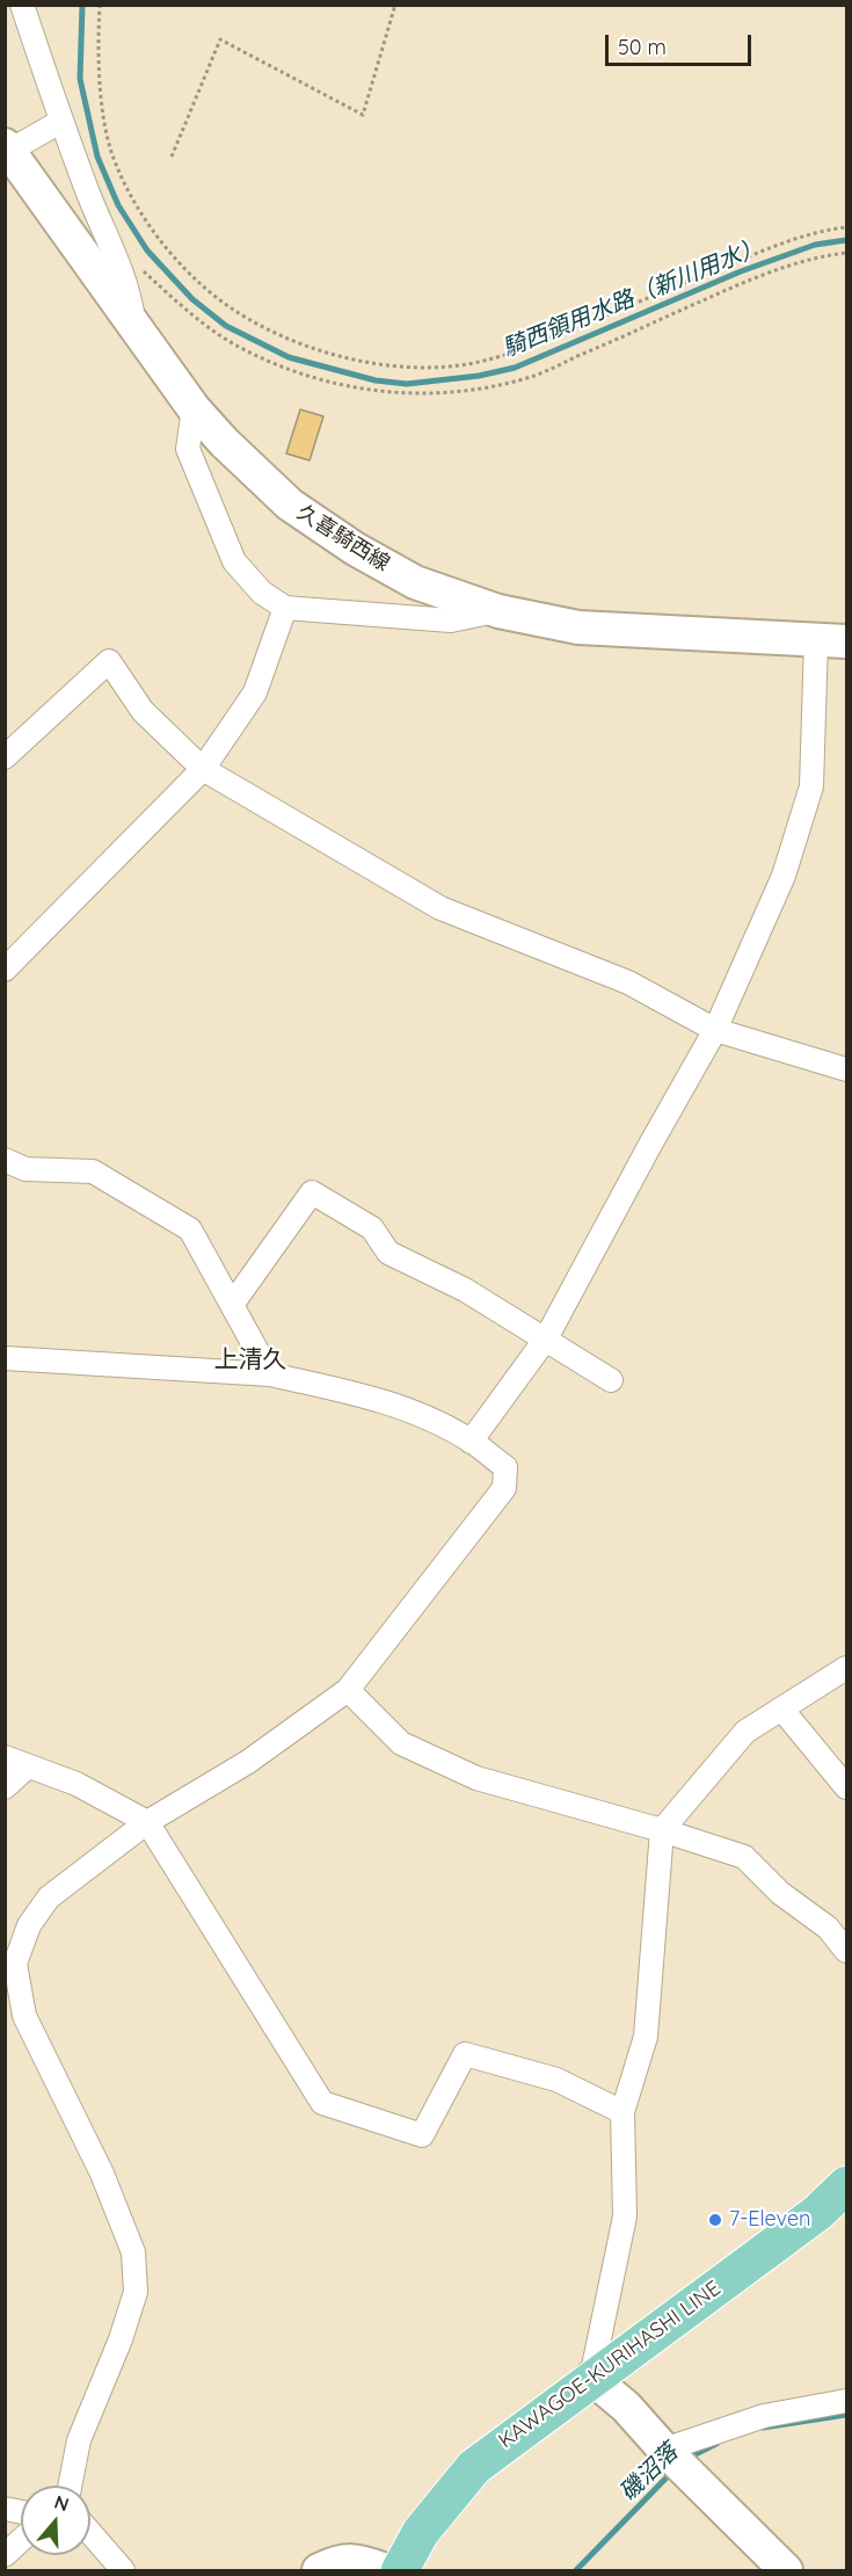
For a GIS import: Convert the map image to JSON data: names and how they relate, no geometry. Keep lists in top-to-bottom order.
{
  "streets": {
    "main road": ["久喜騎西線", "KAWAGOE-KURIHASHI LINE"]
  },
  "districts": ["上清久"],
  "water": ["騎西領用水路（新川用水）", "磯沼落"],
  "places": ["7-Eleven"],
  "scale_bar": "50 m",
  "north": "top"
}
